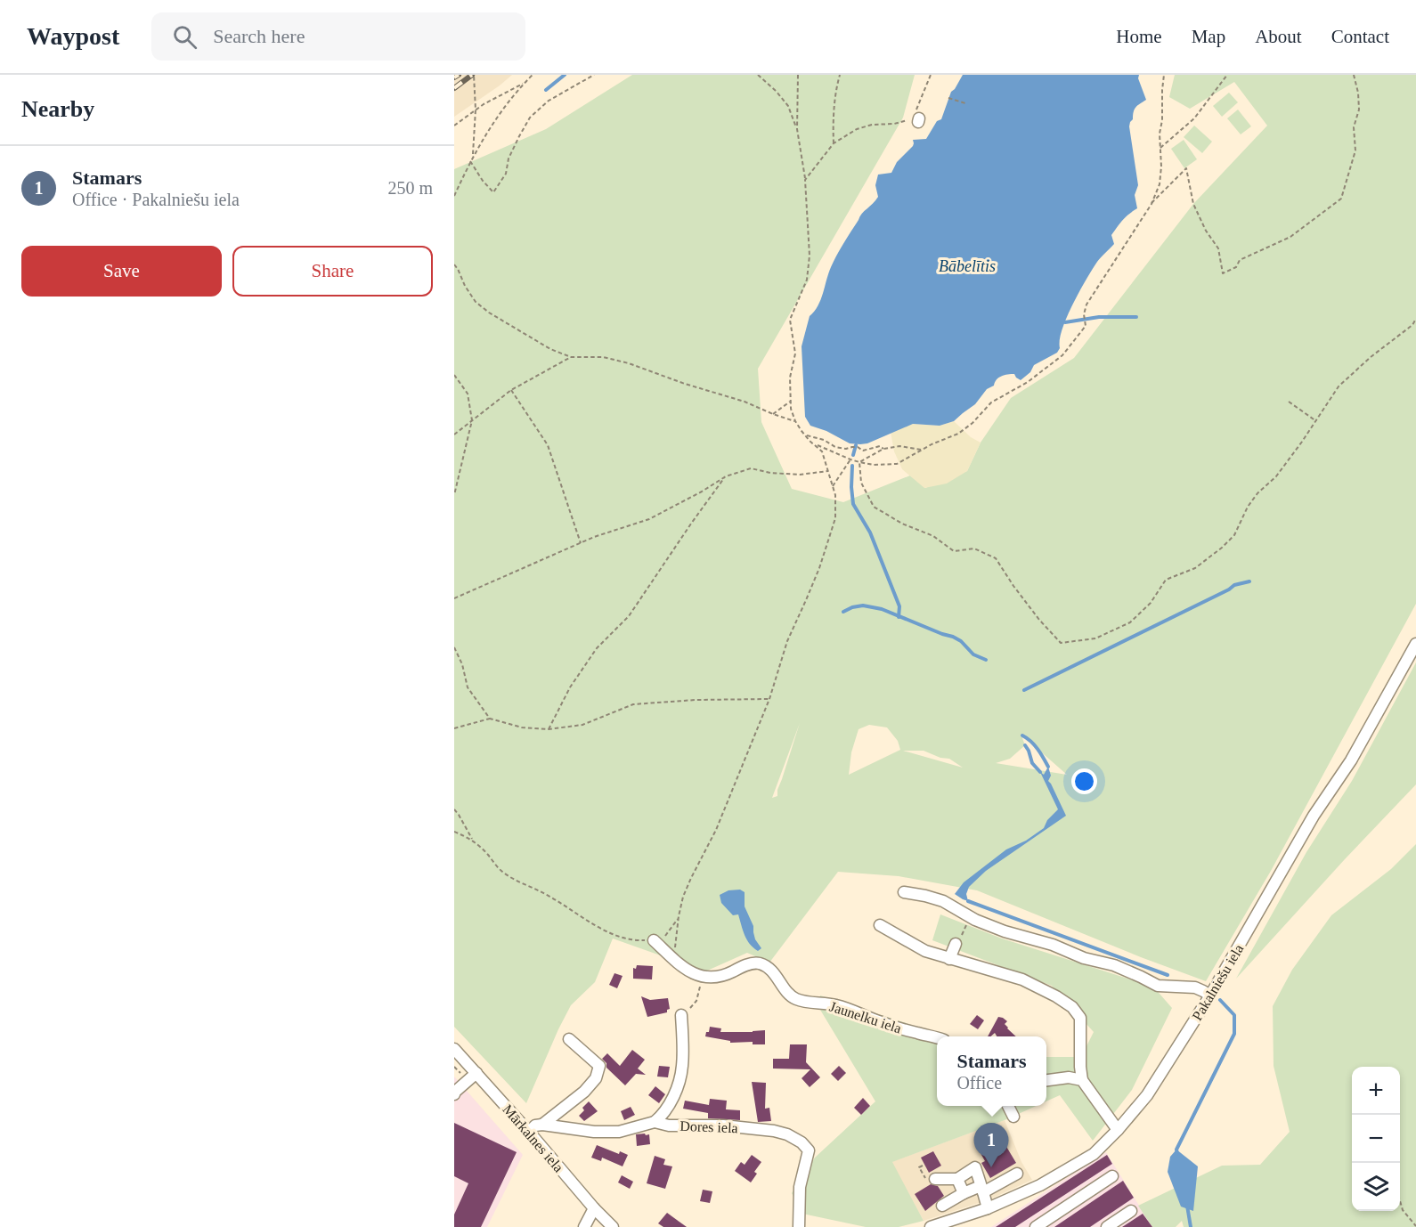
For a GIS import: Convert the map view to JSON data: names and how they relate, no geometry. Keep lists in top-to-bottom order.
{
  "streets": {
    "street": [
      "Pakalniešu iela",
      "Jaunelku iela",
      "Dores iela",
      "Mārkalnes iela"
    ]
  },
  "water": ["Bābelītis"],
  "page": {
    "header": "Waypost",
    "search": "Search here",
    "nav": [
      "Home",
      "Map",
      "About",
      "Contact"
    ],
    "heading": "Nearby",
    "list": [
      {
        "mark": "1",
        "name": "Stamars",
        "note": "Office · Pakalniešu iela",
        "value": "250 m"
      }
    ],
    "buttons": ["Save", "Share"],
    "popup": ["Stamars", "Office"],
    "map_buttons": ["+", "−"],
    "pins": "1"
  }
}
